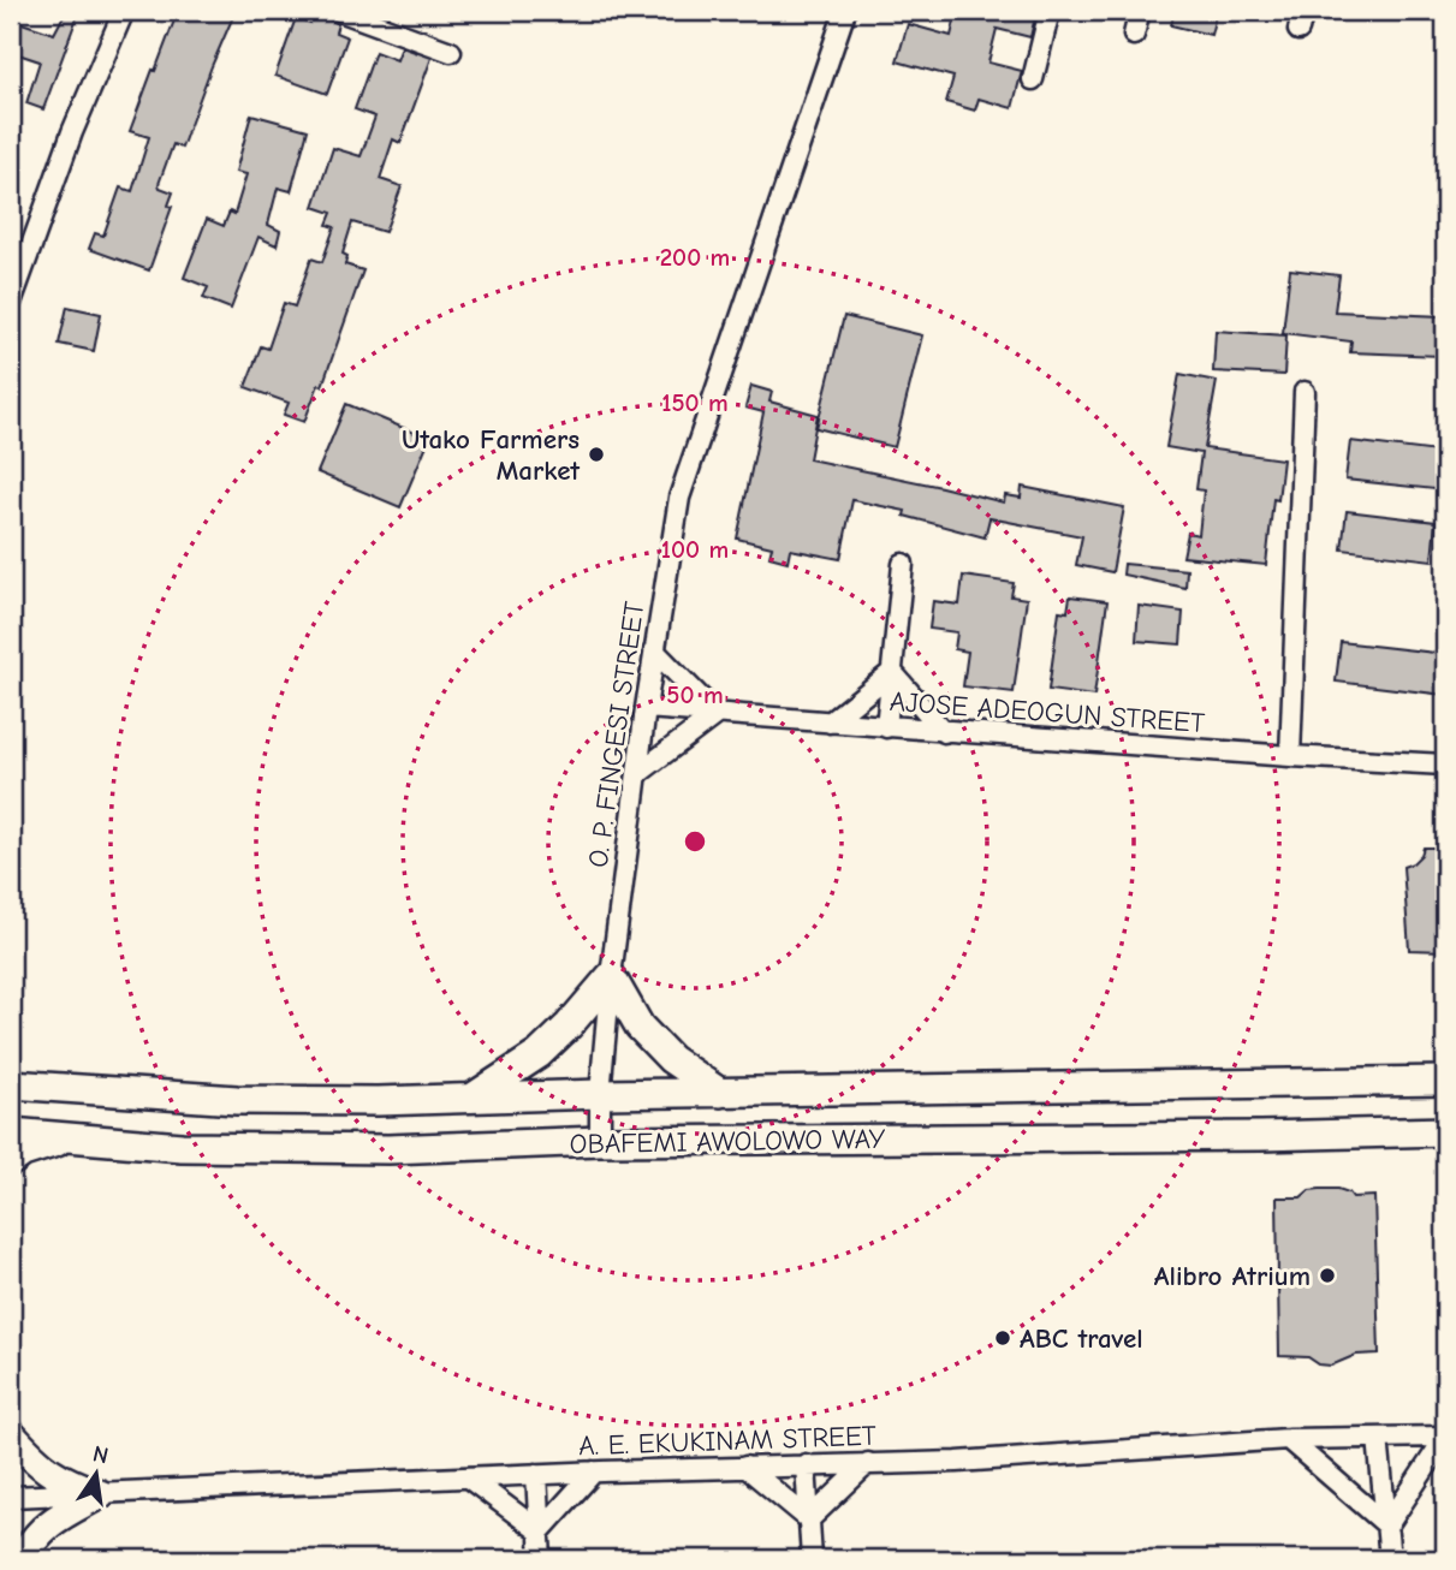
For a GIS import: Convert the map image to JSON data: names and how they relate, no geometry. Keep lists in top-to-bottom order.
{
  "streets": {
    "main road": ["OBAFEMI AWOLOWO WAY"],
    "street": ["AJOSE ADEOGUN STREET", "O. P. FINGESI STREET", "A. E. EKUKINAM STREET"]
  },
  "crossings": [
    ["AJOSE ADEOGUN STREET", "O. P. FINGESI STREET"],
    ["O. P. FINGESI STREET", "OBAFEMI AWOLOWO WAY"]
  ],
  "places": ["Utako Farmers Market", "Alibro Atrium", "ABC travel"],
  "north": "top",
  "rings": [
    "200 m",
    "150 m",
    "100 m",
    "50 m"
  ]
}
